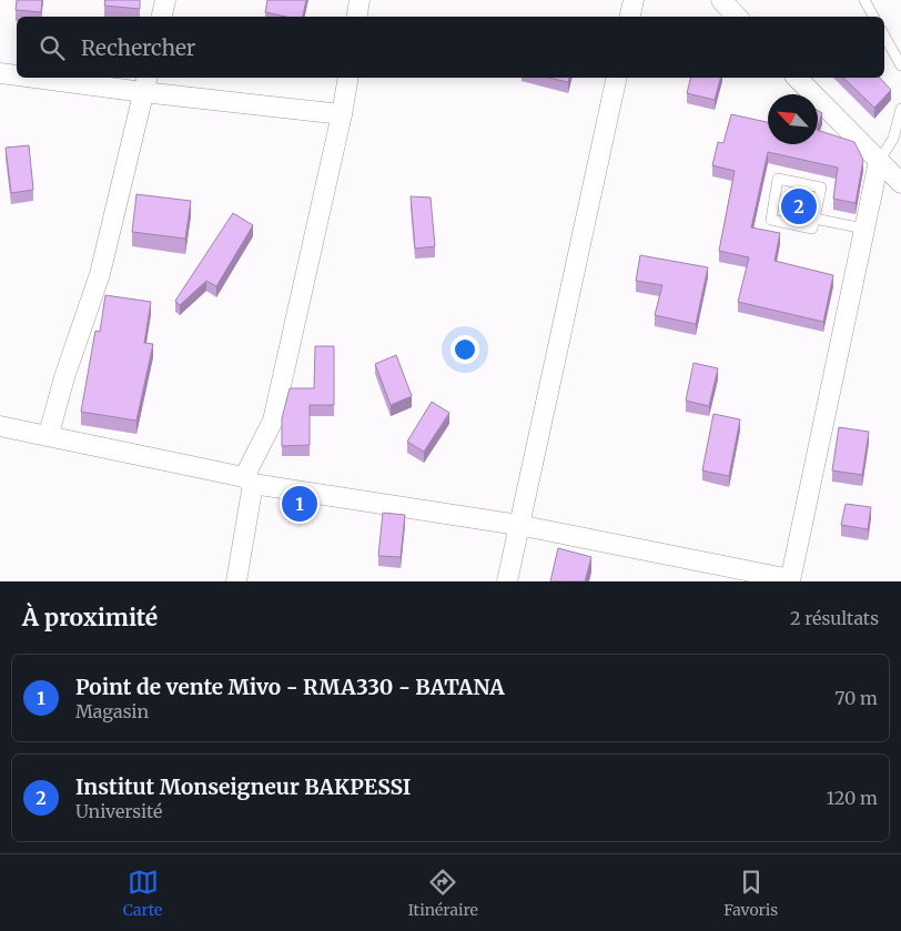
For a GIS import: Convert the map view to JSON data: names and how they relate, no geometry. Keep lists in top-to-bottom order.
{
  "north": "top left",
  "page": {
    "search": "Rechercher",
    "pins": ["2", "1"],
    "heading": ["À proximité", "2 résultats"],
    "list": [
      {
        "mark": "1",
        "name": "Point de vente Mivo - RMA330 - BATANA",
        "note": "Magasin",
        "value": "70 m"
      },
      {
        "mark": "2",
        "name": "Institut Monseigneur BAKPESSI",
        "note": "Université",
        "value": "120 m"
      }
    ],
    "nav": ["Carte", "Itinéraire", "Favoris"]
  }
}
